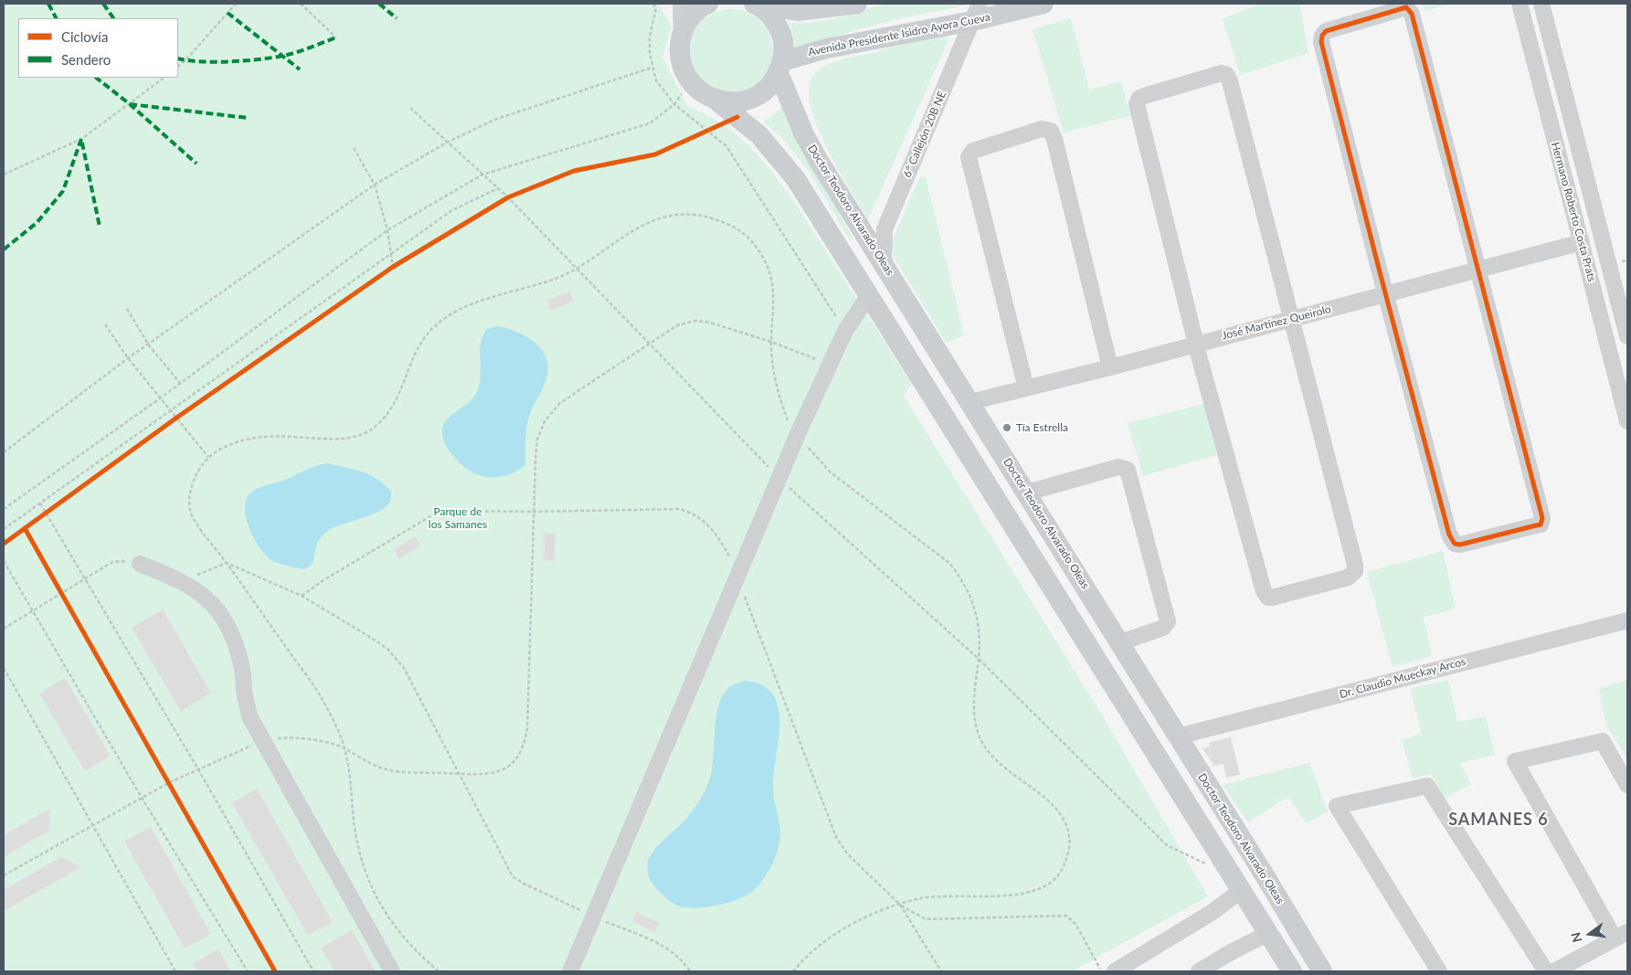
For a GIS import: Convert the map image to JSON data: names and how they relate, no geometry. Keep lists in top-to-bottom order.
{
  "streets": {
    "main road": ["Avenida Presidente Isidro Ayora Cueva", "Doctor Teodoro Alvarado Oleas"],
    "street": [
      "6° Callejón 20B NE",
      "Hermano Roberto Costa Prats",
      "José Martínez Queirolo",
      "Dr. Claudio Mueckay Arcos"
    ]
  },
  "crossings": [
    ["Avenida Presidente Isidro Ayora Cueva", "6° Callejón 20B NE"],
    ["Avenida Presidente Isidro Ayora Cueva", "Doctor Teodoro Alvarado Oleas"],
    ["6° Callejón 20B NE", "Doctor Teodoro Alvarado Oleas"],
    ["Doctor Teodoro Alvarado Oleas", "José Martínez Queirolo"],
    ["Doctor Teodoro Alvarado Oleas", "Dr. Claudio Mueckay Arcos"],
    ["Hermano Roberto Costa Prats", "José Martínez Queirolo"]
  ],
  "districts": ["SAMANES 6"],
  "parks": ["Parque de los Samanes"],
  "places": ["Tía Estrella"],
  "legend": ["Ciclovía", "Sendero"],
  "north": "left"
}
